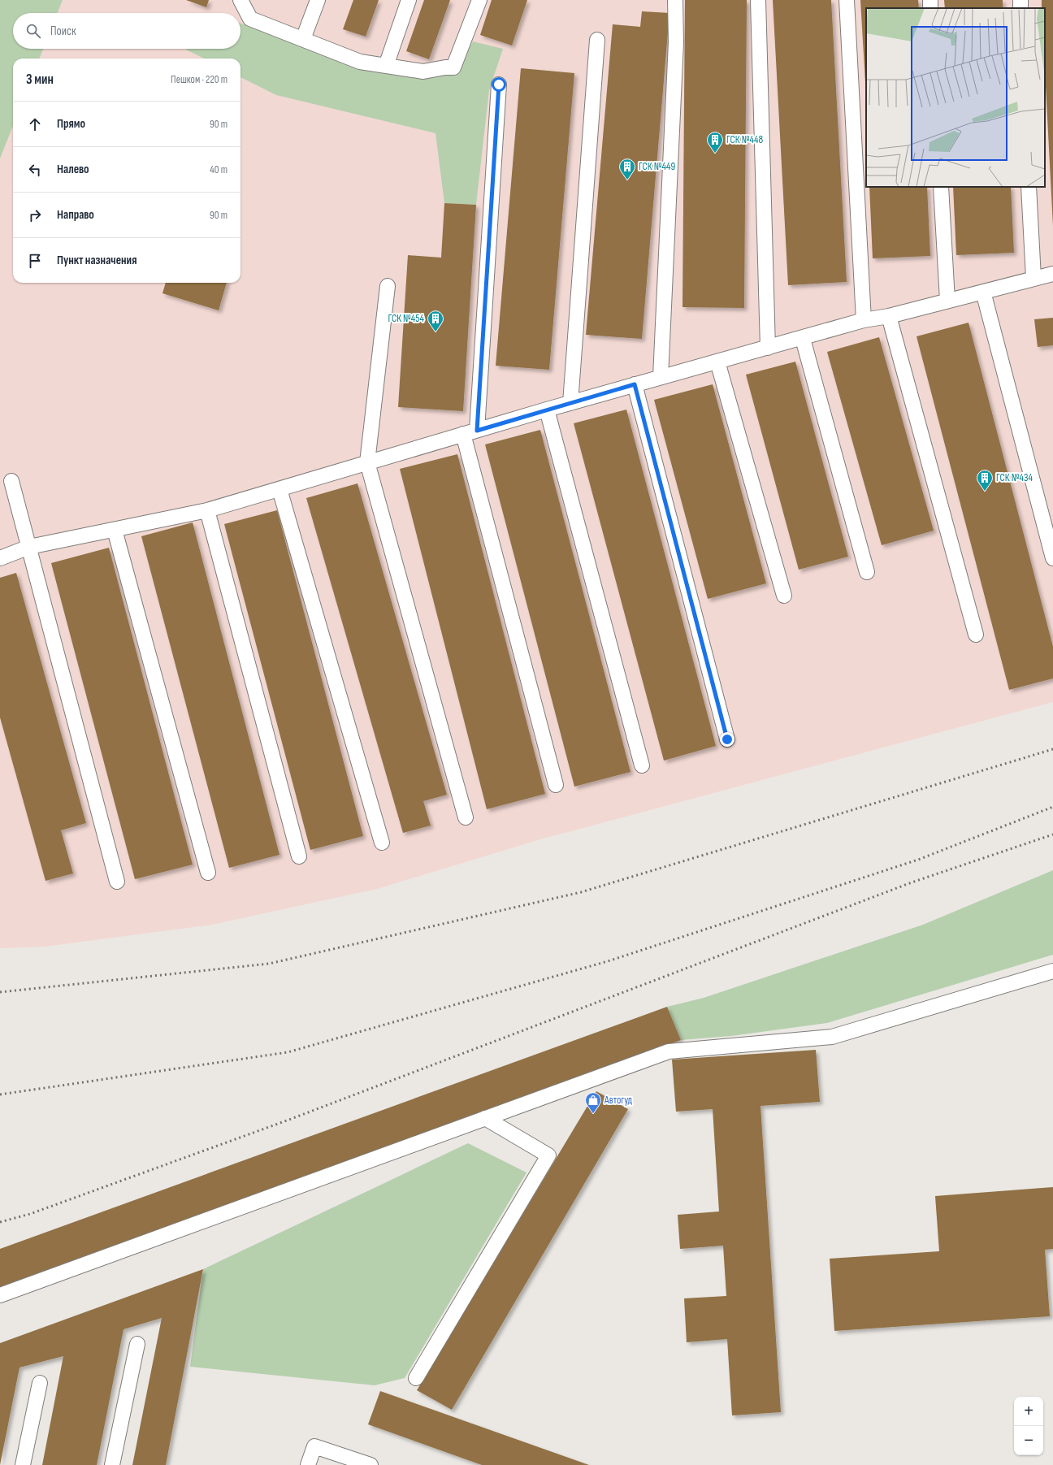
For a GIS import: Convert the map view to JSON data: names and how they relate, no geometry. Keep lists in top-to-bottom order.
{
  "places": {
    "building": [
      "ГСК №448",
      "ГСК №449",
      "ГСК №454",
      "ГСК №434"
    ],
    "shop": ["Автогуд"]
  },
  "page": {
    "search": "Поиск",
    "heading": ["3 мин", "Пешком · 220 m"],
    "list": [
      ["Прямо", "90 m"],
      ["Налево", "40 m"],
      ["Направо", "90 m"],
      "Пункт назначения"
    ],
    "map_buttons": ["+", "−"]
  }
}
